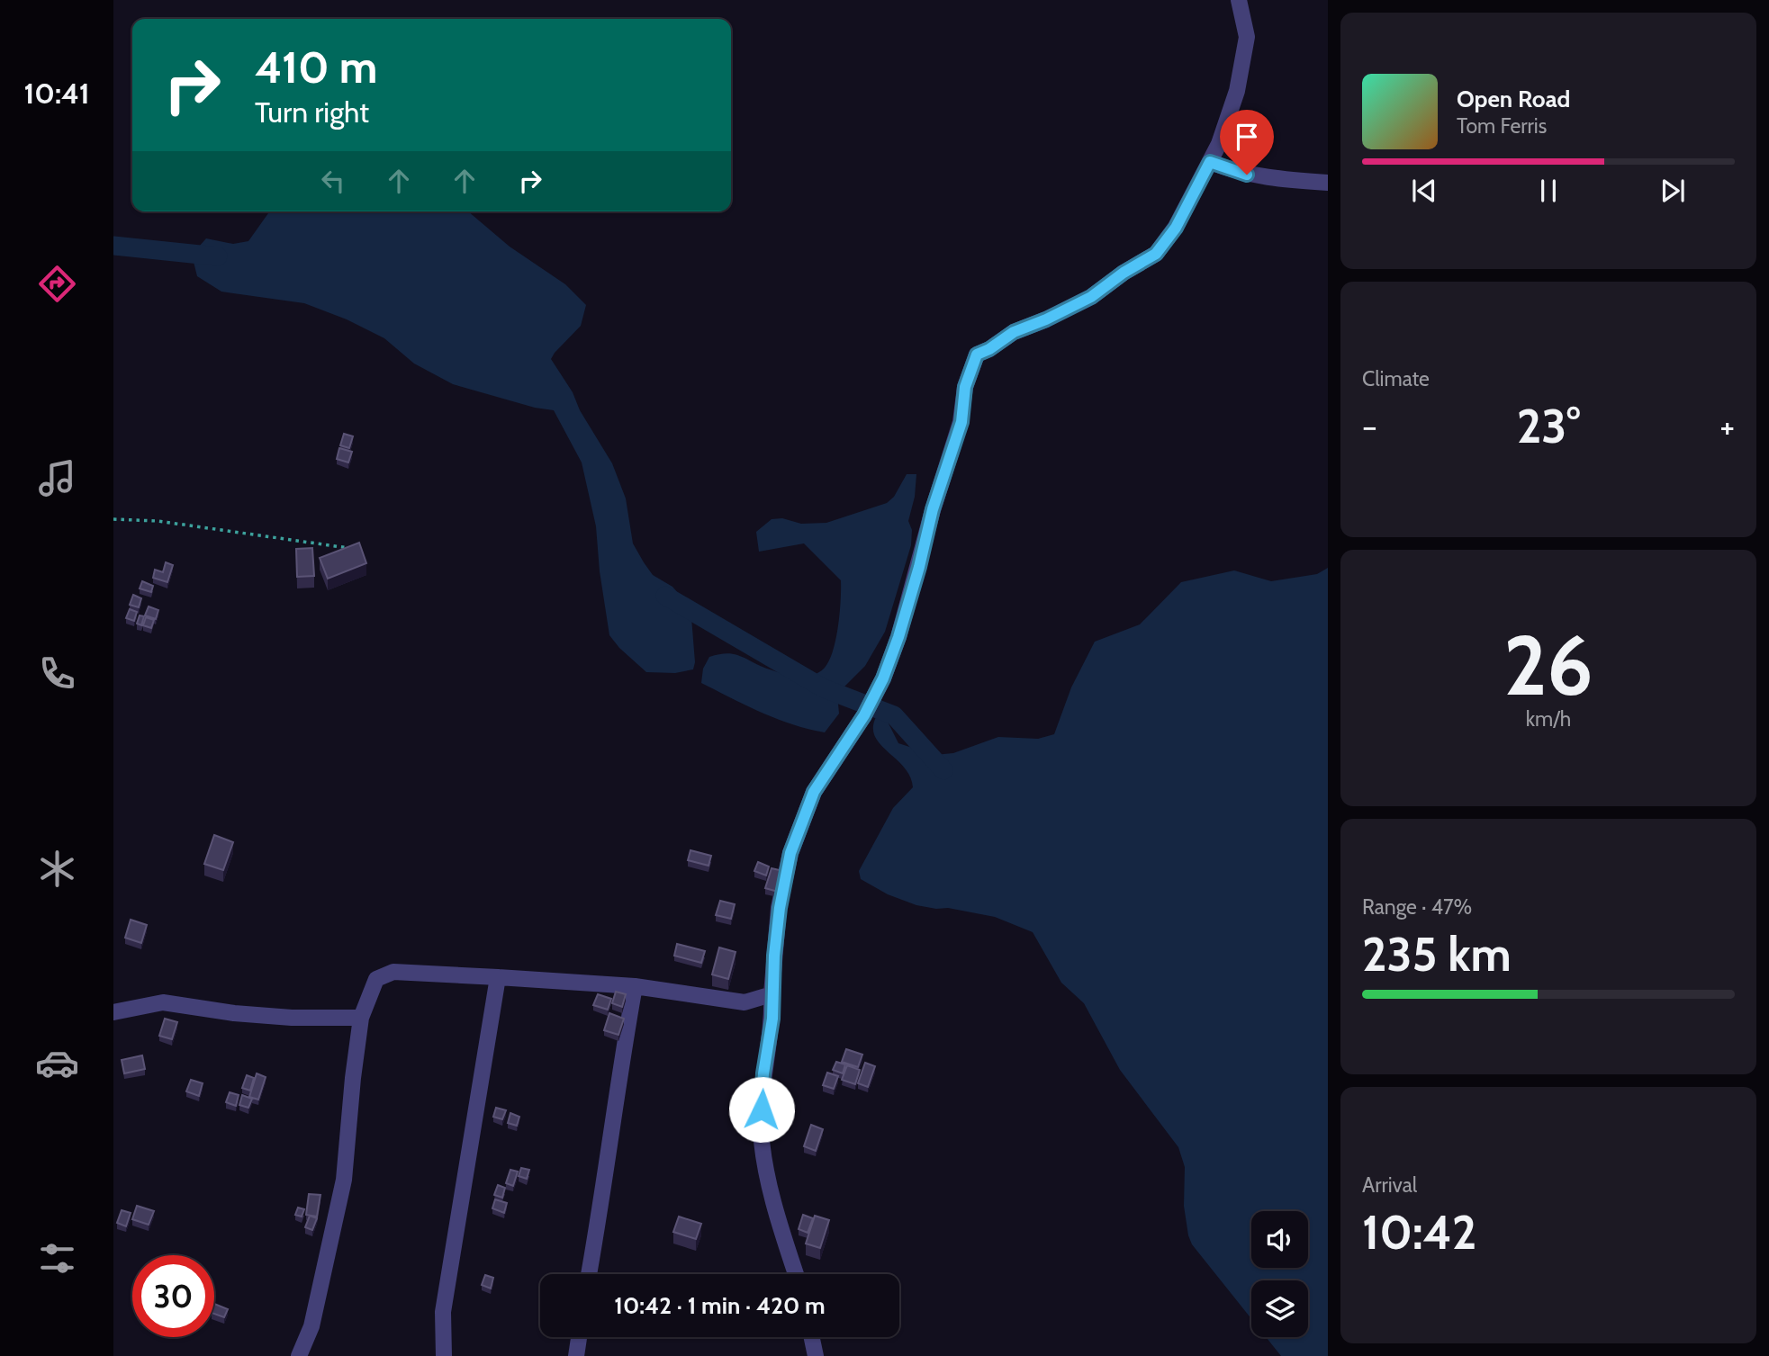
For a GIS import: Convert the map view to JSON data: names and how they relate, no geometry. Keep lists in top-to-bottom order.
{
  "page": {
    "tabs": "10:41",
    "turn": ["410 m", "Turn right"],
    "song": ["Open Road", "Tom Ferris"],
    "tile": [
      "Climate",
      ["26", "km/h"],
      ["Range · 47%", "235 km"],
      ["Arrival", "10:42"]
    ],
    "heat": ["−", "23°", "+"],
    "limit": "30",
    "trip": "10:42 · 1 min · 420 m"
  }
}
